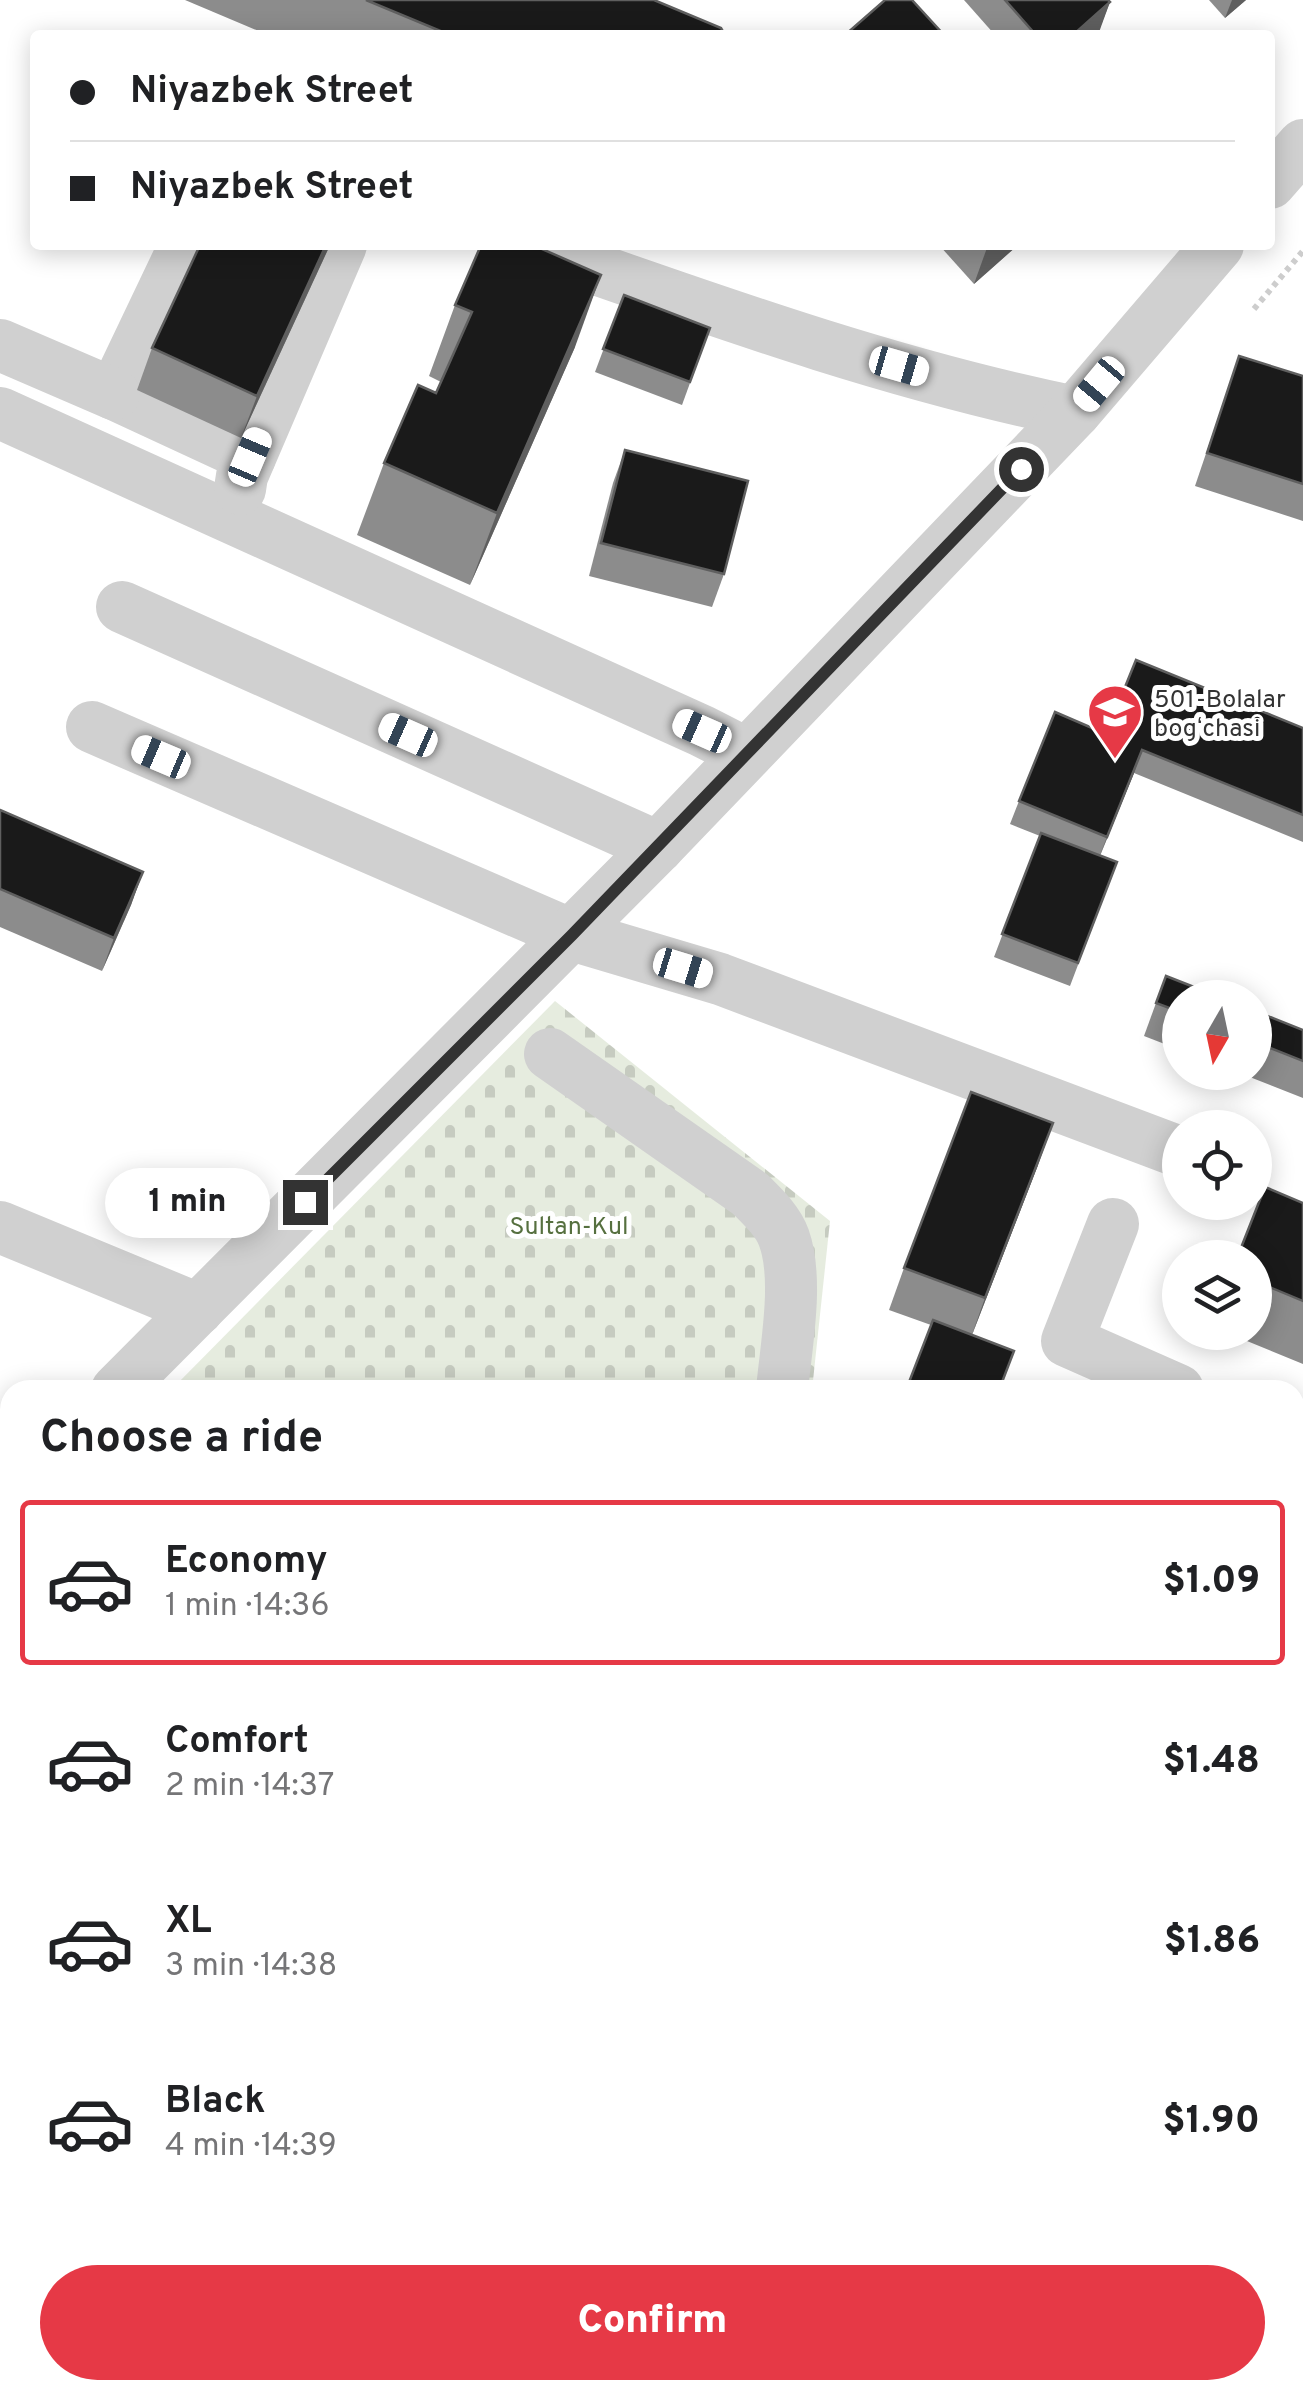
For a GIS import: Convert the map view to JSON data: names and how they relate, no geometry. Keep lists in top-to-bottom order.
{
  "parks": ["Sultan-Kul"],
  "places": {
    "school or university": ["501-Bolalar bogʻchasi"]
  },
  "north": "bottom",
  "page": {
    "banner": ["Niyazbek Street", "Niyazbek Street"],
    "bubble": "1 min",
    "heading": "Choose a ride",
    "list": [
      {
        "name": "Economy",
        "note": "1 min · 14:36",
        "value": "$1.09"
      },
      {
        "name": "Comfort",
        "note": "2 min · 14:37",
        "value": "$1.48"
      },
      {
        "name": "XL",
        "note": "3 min · 14:38",
        "value": "$1.86"
      },
      {
        "name": "Black",
        "note": "4 min · 14:39",
        "value": "$1.90"
      }
    ],
    "buttons": "Confirm"
  }
}
